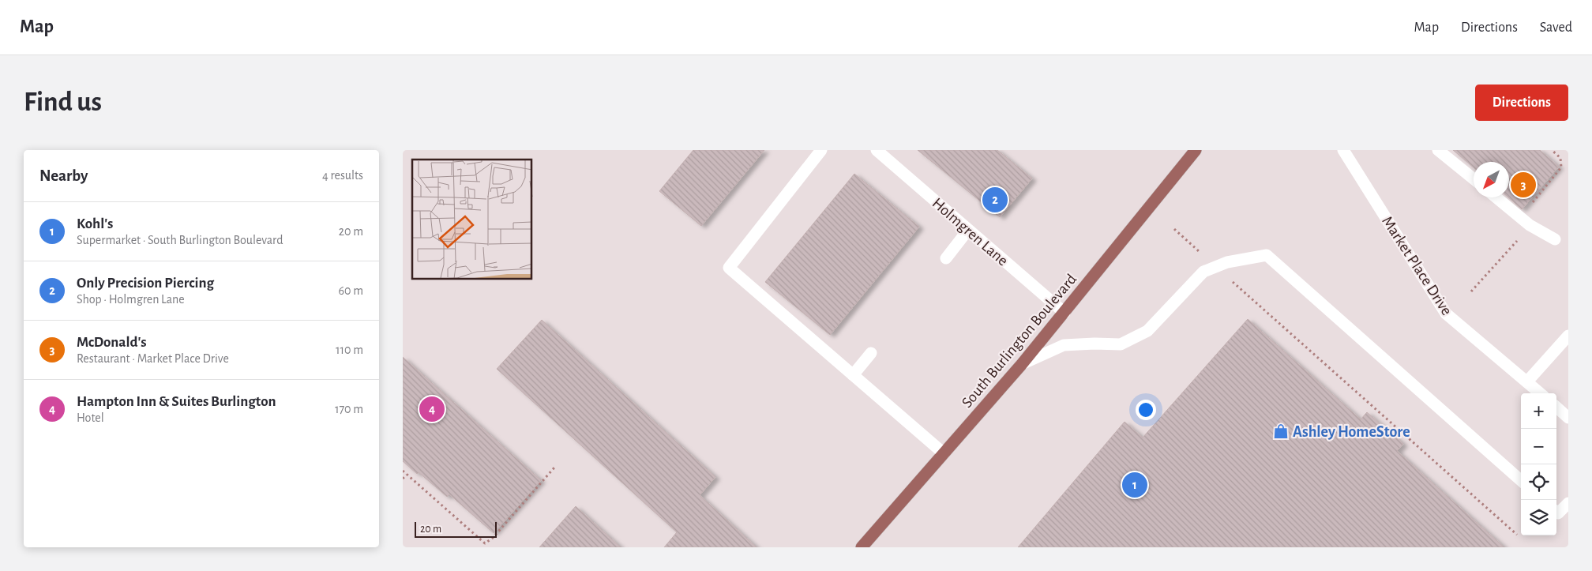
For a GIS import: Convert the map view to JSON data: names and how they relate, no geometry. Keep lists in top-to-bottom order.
{
  "streets": {
    "main road": ["South Burlington Boulevard"],
    "street": ["Holmgren Lane", "Market Place Drive"]
  },
  "crossings": [
    ["Holmgren Lane", "South Burlington Boulevard"]
  ],
  "places": {
    "shop": ["Ashley HomeStore"]
  },
  "scale_bar": "20 m",
  "north": "bottom left",
  "page": {
    "header": "Map",
    "nav": ["Map", "Directions", "Saved"],
    "buttons": "Directions",
    "title": "Find us",
    "heading": ["Nearby", "4 results"],
    "pins": [
      "3",
      "2",
      "4",
      "1"
    ],
    "list": [
      {
        "mark": "1",
        "name": "Kohl's",
        "note": "Supermarket · South Burlington Boulevard",
        "value": "20 m"
      },
      {
        "mark": "2",
        "name": "Only Precision Piercing",
        "note": "Shop · Holmgren Lane",
        "value": "60 m"
      },
      {
        "mark": "3",
        "name": "McDonald's",
        "note": "Restaurant · Market Place Drive",
        "value": "110 m"
      },
      {
        "mark": "4",
        "name": "Hampton Inn & Suites Burlington",
        "note": "Hotel",
        "value": "170 m"
      }
    ],
    "map_buttons": ["+", "−"],
    "scale": "20 m"
  }
}
